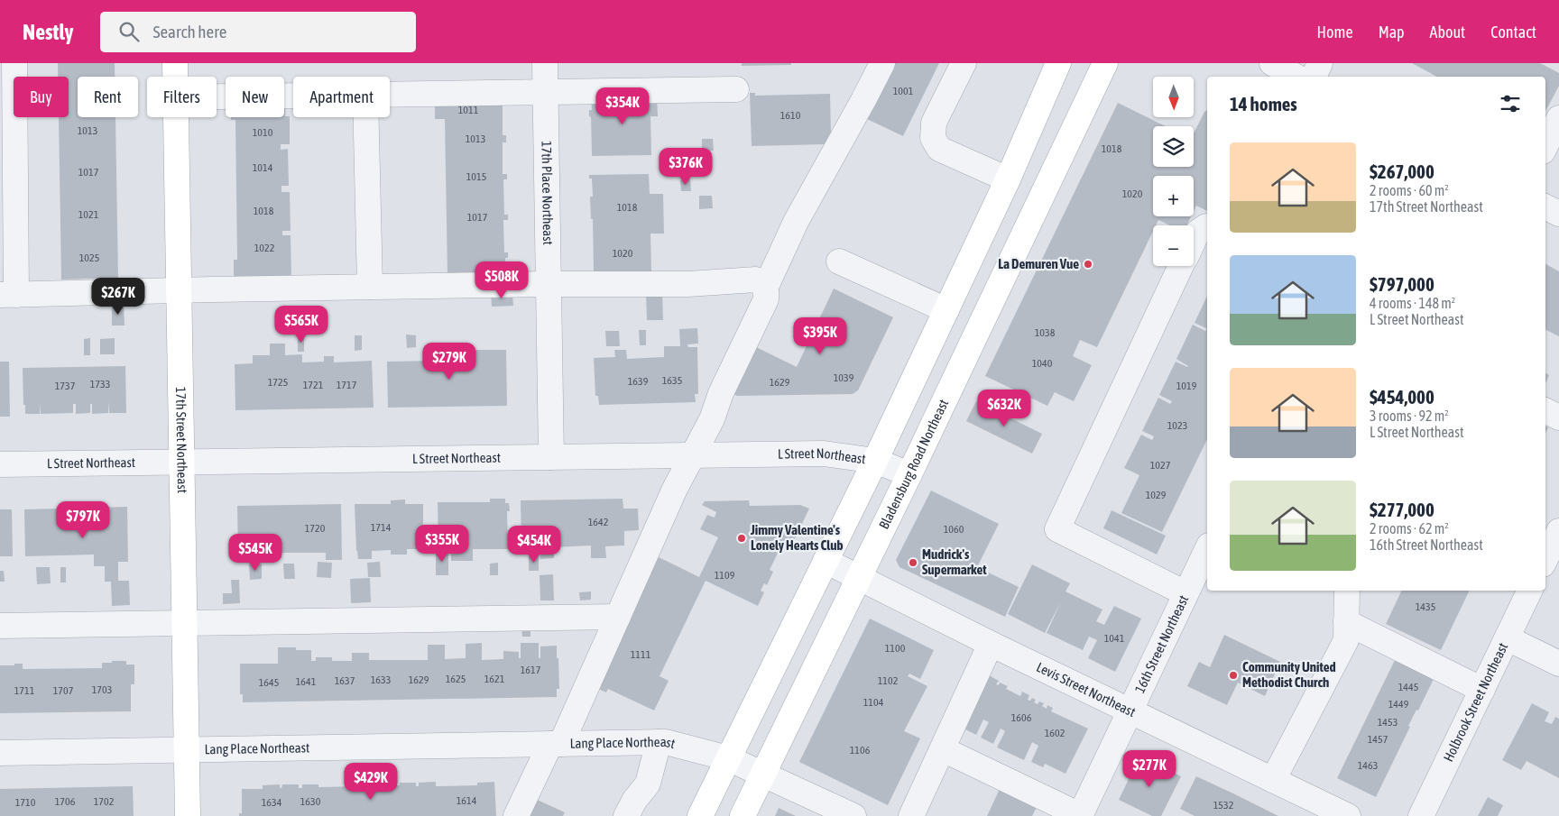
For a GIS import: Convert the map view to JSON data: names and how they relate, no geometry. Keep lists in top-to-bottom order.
{
  "streets": {
    "main road": ["17th Street Northeast", "Bladensburg Road Northeast"],
    "street": [
      "17th Place Northeast",
      "L Street Northeast",
      "16th Street Northeast",
      "Levis Street Northeast",
      "Holbrook Street Northeast",
      "Lang Place Northeast"
    ]
  },
  "crossings": [
    ["17th Place Northeast", "L Street Northeast"],
    ["17th Street Northeast", "L Street Northeast"],
    ["17th Street Northeast", "Lang Place Northeast"],
    ["L Street Northeast", "Bladensburg Road Northeast"],
    ["Bladensburg Road Northeast", "Levis Street Northeast"],
    ["Bladensburg Road Northeast", "Lang Place Northeast"],
    ["16th Street Northeast", "Levis Street Northeast"]
  ],
  "places": [
    "La Demuren Vue",
    "Jimmy Valentine's Lonely Hearts Club",
    "Mudrick's Supermarket",
    "Community United Methodist Church"
  ],
  "house_numbers": [
    "1001",
    "1011",
    "1610",
    "1013",
    "1010",
    "1013",
    "1018",
    "1014",
    "1017",
    "1015",
    "1020",
    "1018",
    "1018",
    "1021",
    "1017",
    "1022",
    "1020",
    "1025",
    "1038",
    "1040",
    "1039",
    "1635",
    "1639",
    "1725",
    "1629",
    "1733",
    "1721",
    "1717",
    "1737",
    "1019",
    "1023",
    "1027",
    "1029",
    "1642",
    "1714",
    "1720",
    "1060",
    "1109",
    "1435",
    "1041",
    "1100",
    "1111",
    "1617",
    "1625",
    "1621",
    "1633",
    "1629",
    "1637",
    "1102",
    "1641",
    "1645",
    "1445",
    "1703",
    "1711",
    "1707",
    "1104",
    "1449",
    "1606",
    "1453",
    "1602",
    "1457",
    "1106",
    "1463",
    "1614",
    "1706",
    "1702",
    "1630",
    "1710",
    "1634",
    "1532"
  ],
  "north": "bottom",
  "page": {
    "header": "Nestly",
    "search": "Search here",
    "nav": [
      "Home",
      "Map",
      "About",
      "Contact"
    ],
    "map_buttons": ["+", "−"],
    "chip": [
      "Buy",
      "Rent",
      "Filters",
      "New",
      "Apartment"
    ],
    "heading": "14 homes",
    "price": [
      "$354K",
      "$376K",
      "$508K",
      "$267K",
      "$565K",
      "$395K",
      "$279K",
      "$632K",
      "$797K",
      "$355K",
      "$454K",
      "$545K",
      "$277K",
      "$429K"
    ],
    "list": [
      {
        "name": "$267,000",
        "note": "2 rooms · 60 m² · 17th Street Northeast"
      },
      {
        "name": "$797,000",
        "note": "4 rooms · 148 m² · L Street Northeast"
      },
      {
        "name": "$454,000",
        "note": "3 rooms · 92 m² · L Street Northeast"
      },
      {
        "name": "$277,000",
        "note": "2 rooms · 62 m² · 16th Street Northeast"
      }
    ]
  }
}
